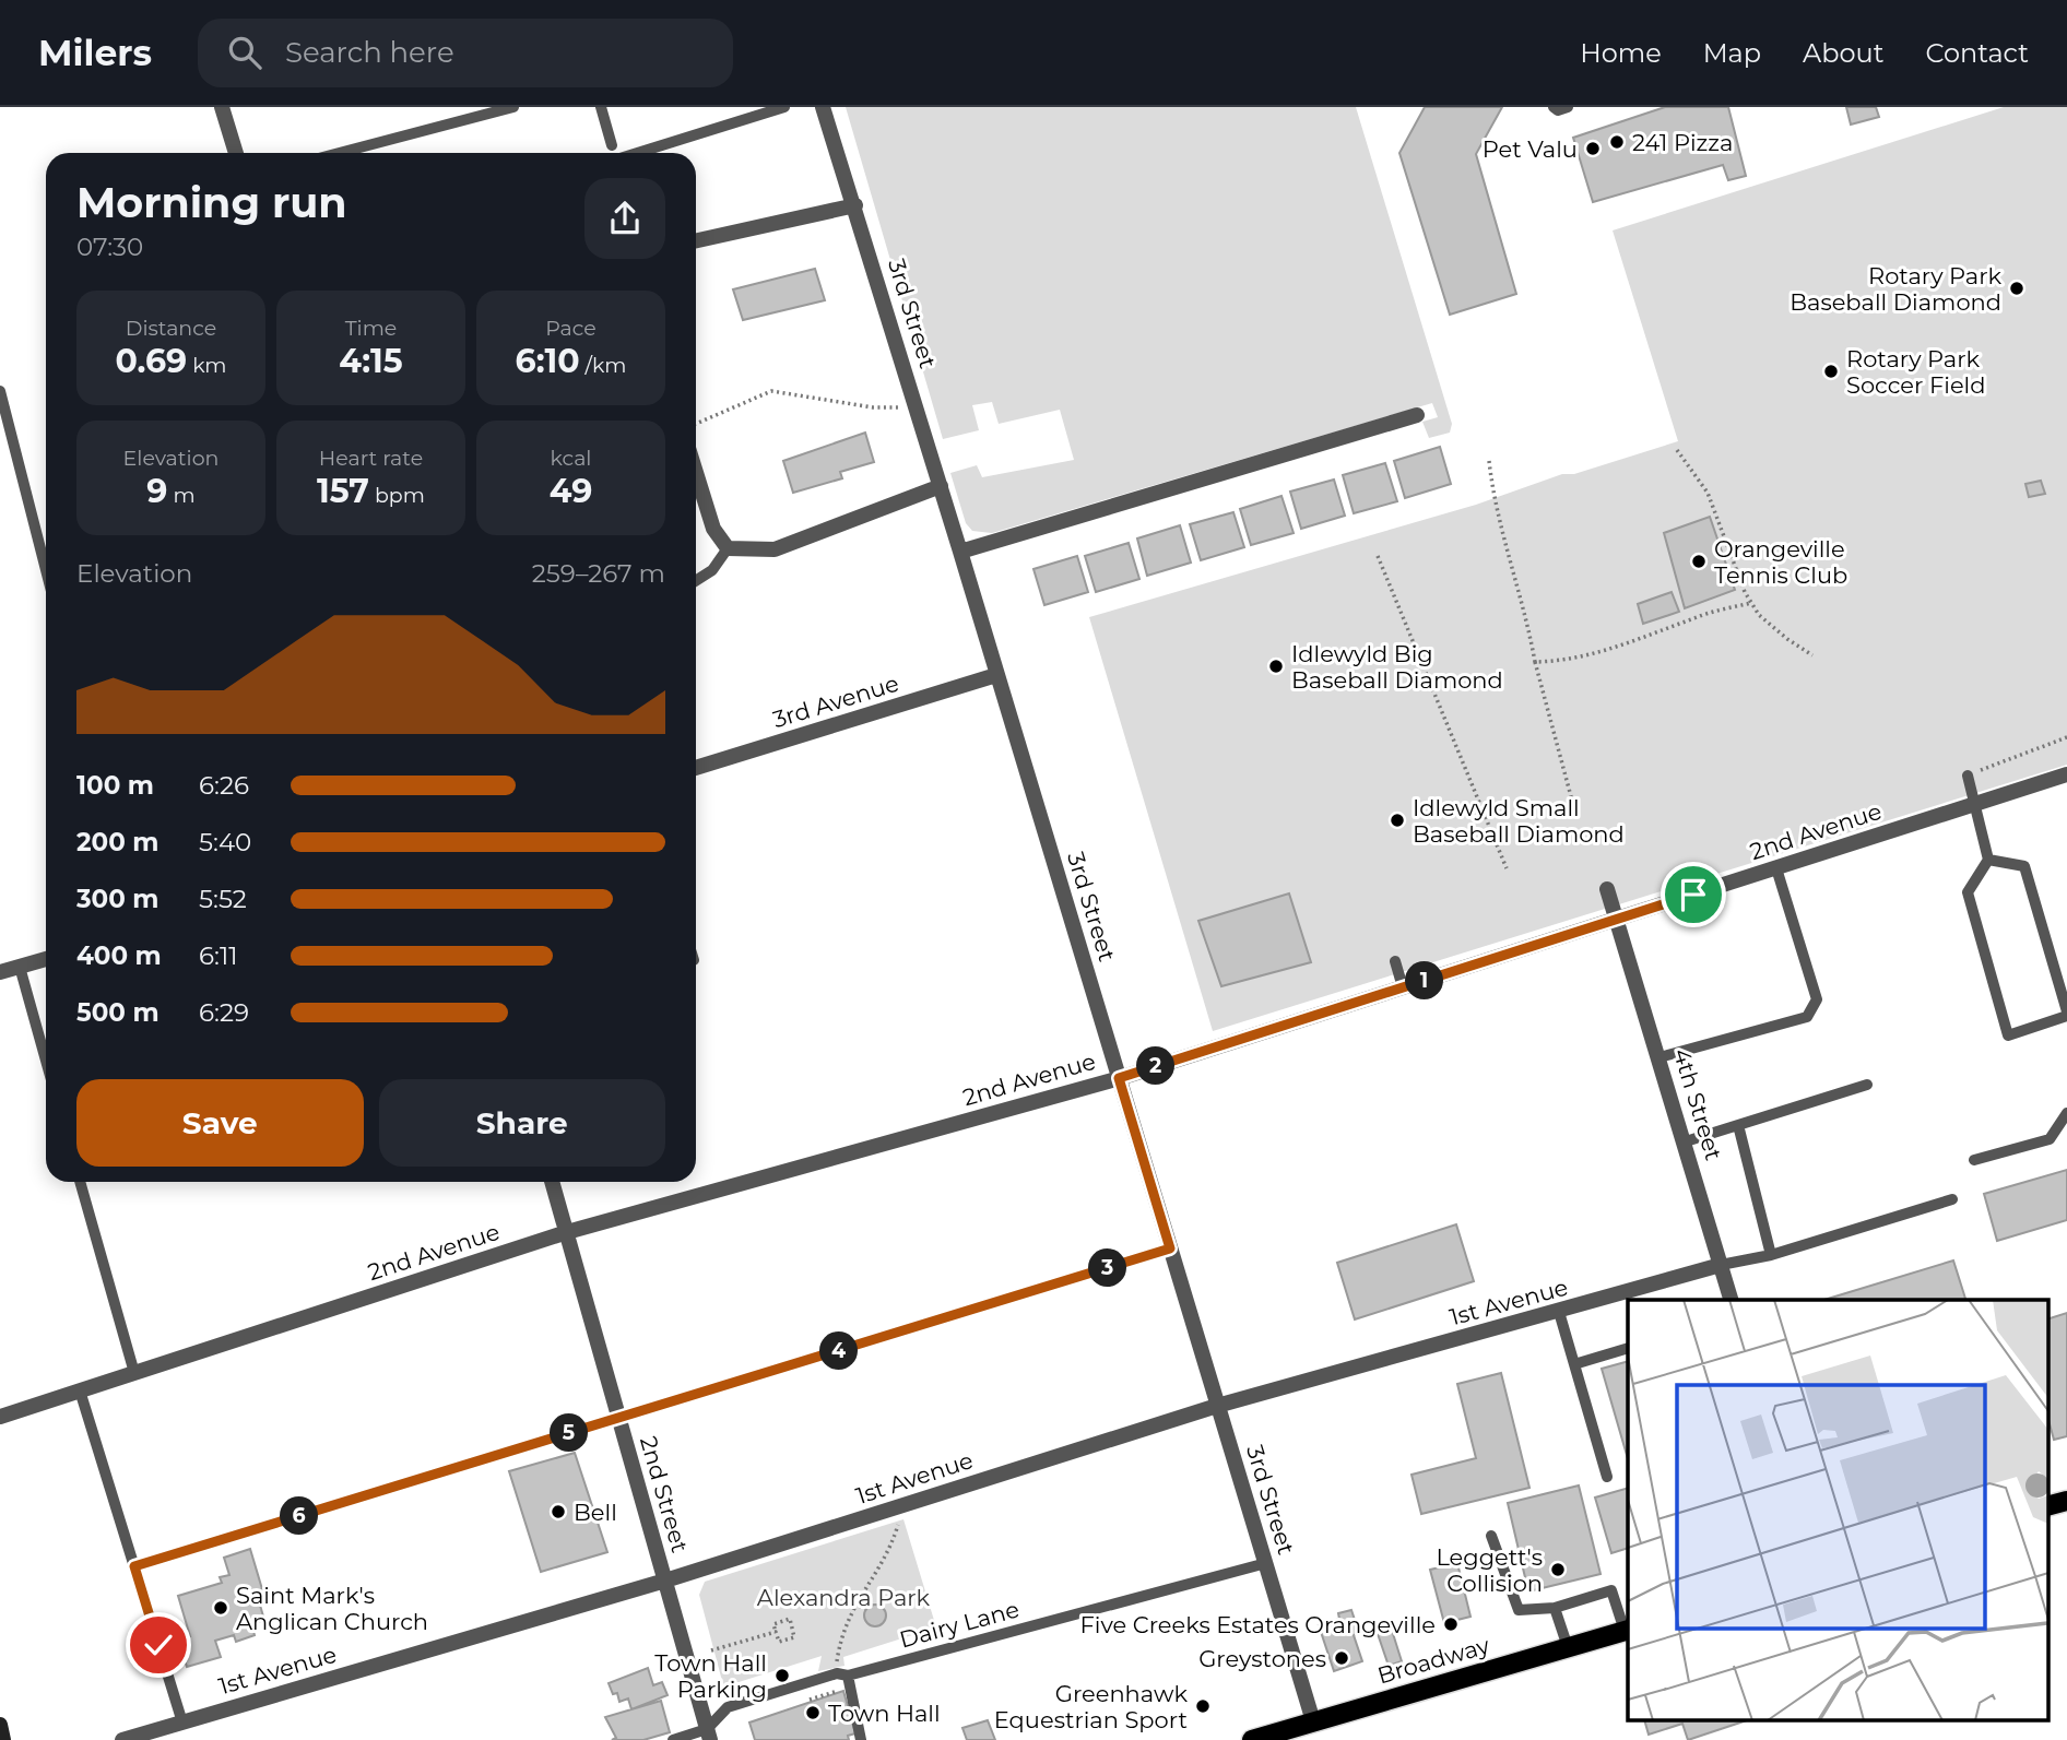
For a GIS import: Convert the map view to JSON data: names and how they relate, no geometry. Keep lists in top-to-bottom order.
{
  "streets": {
    "main road": ["Broadway"],
    "street": [
      "3rd Street",
      "3rd Avenue",
      "2nd Avenue",
      "4th Street",
      "1st Avenue",
      "2nd Street"
    ],
    "lane": ["Dairy Lane"]
  },
  "crossings": [
    ["3rd Street", "3rd Avenue"],
    ["3rd Street", "2nd Avenue"],
    ["3rd Street", "1st Avenue"],
    ["3rd Street", "Dairy Lane"],
    ["3rd Street", "Broadway"],
    ["2nd Avenue", "4th Street"],
    ["2nd Avenue", "2nd Street"],
    ["4th Street", "1st Avenue"],
    ["1st Avenue", "2nd Street"],
    ["2nd Street", "Dairy Lane"]
  ],
  "parks": ["Alexandra Park"],
  "places": [
    "241 Pizza",
    "Pet Valu",
    "Rotary Park Baseball Diamond",
    "Rotary Park Soccer Field",
    "Orangeville Tennis Club",
    "Idlewyld Big Baseball Diamond",
    "Idlewyld Small Baseball Diamond",
    "Bell",
    "Leggett's Collision",
    "Saint Mark's Anglican Church",
    "Five Creeks Estates Orangeville",
    "Greystones",
    "Town Hall Parking",
    "Greenhawk Equestrian Sport",
    "Town Hall"
  ],
  "page": {
    "header": "Milers",
    "search": "Search here",
    "nav": [
      "Home",
      "Map",
      "About",
      "Contact"
    ],
    "heading": ["Morning run", "07:30"],
    "stats": [
      ["Distance", "0.69 km"],
      ["Time", "4:15"],
      ["Pace", "6:10 /km"],
      ["Elevation", "9 m"],
      ["Heart rate", "157 bpm"],
      ["kcal", "49"]
    ],
    "chart": ["Elevation", "259–267 m"],
    "list": [
      {
        "name": "100 m",
        "note": "6:26"
      },
      {
        "name": "200 m",
        "note": "5:40"
      },
      {
        "name": "300 m",
        "note": "5:52"
      },
      {
        "name": "400 m",
        "note": "6:11"
      },
      {
        "name": "500 m",
        "note": "6:29"
      }
    ],
    "pins": [
      "1",
      "2",
      "3",
      "4",
      "5",
      "6"
    ],
    "buttons": ["Save", "Share"]
  }
}
